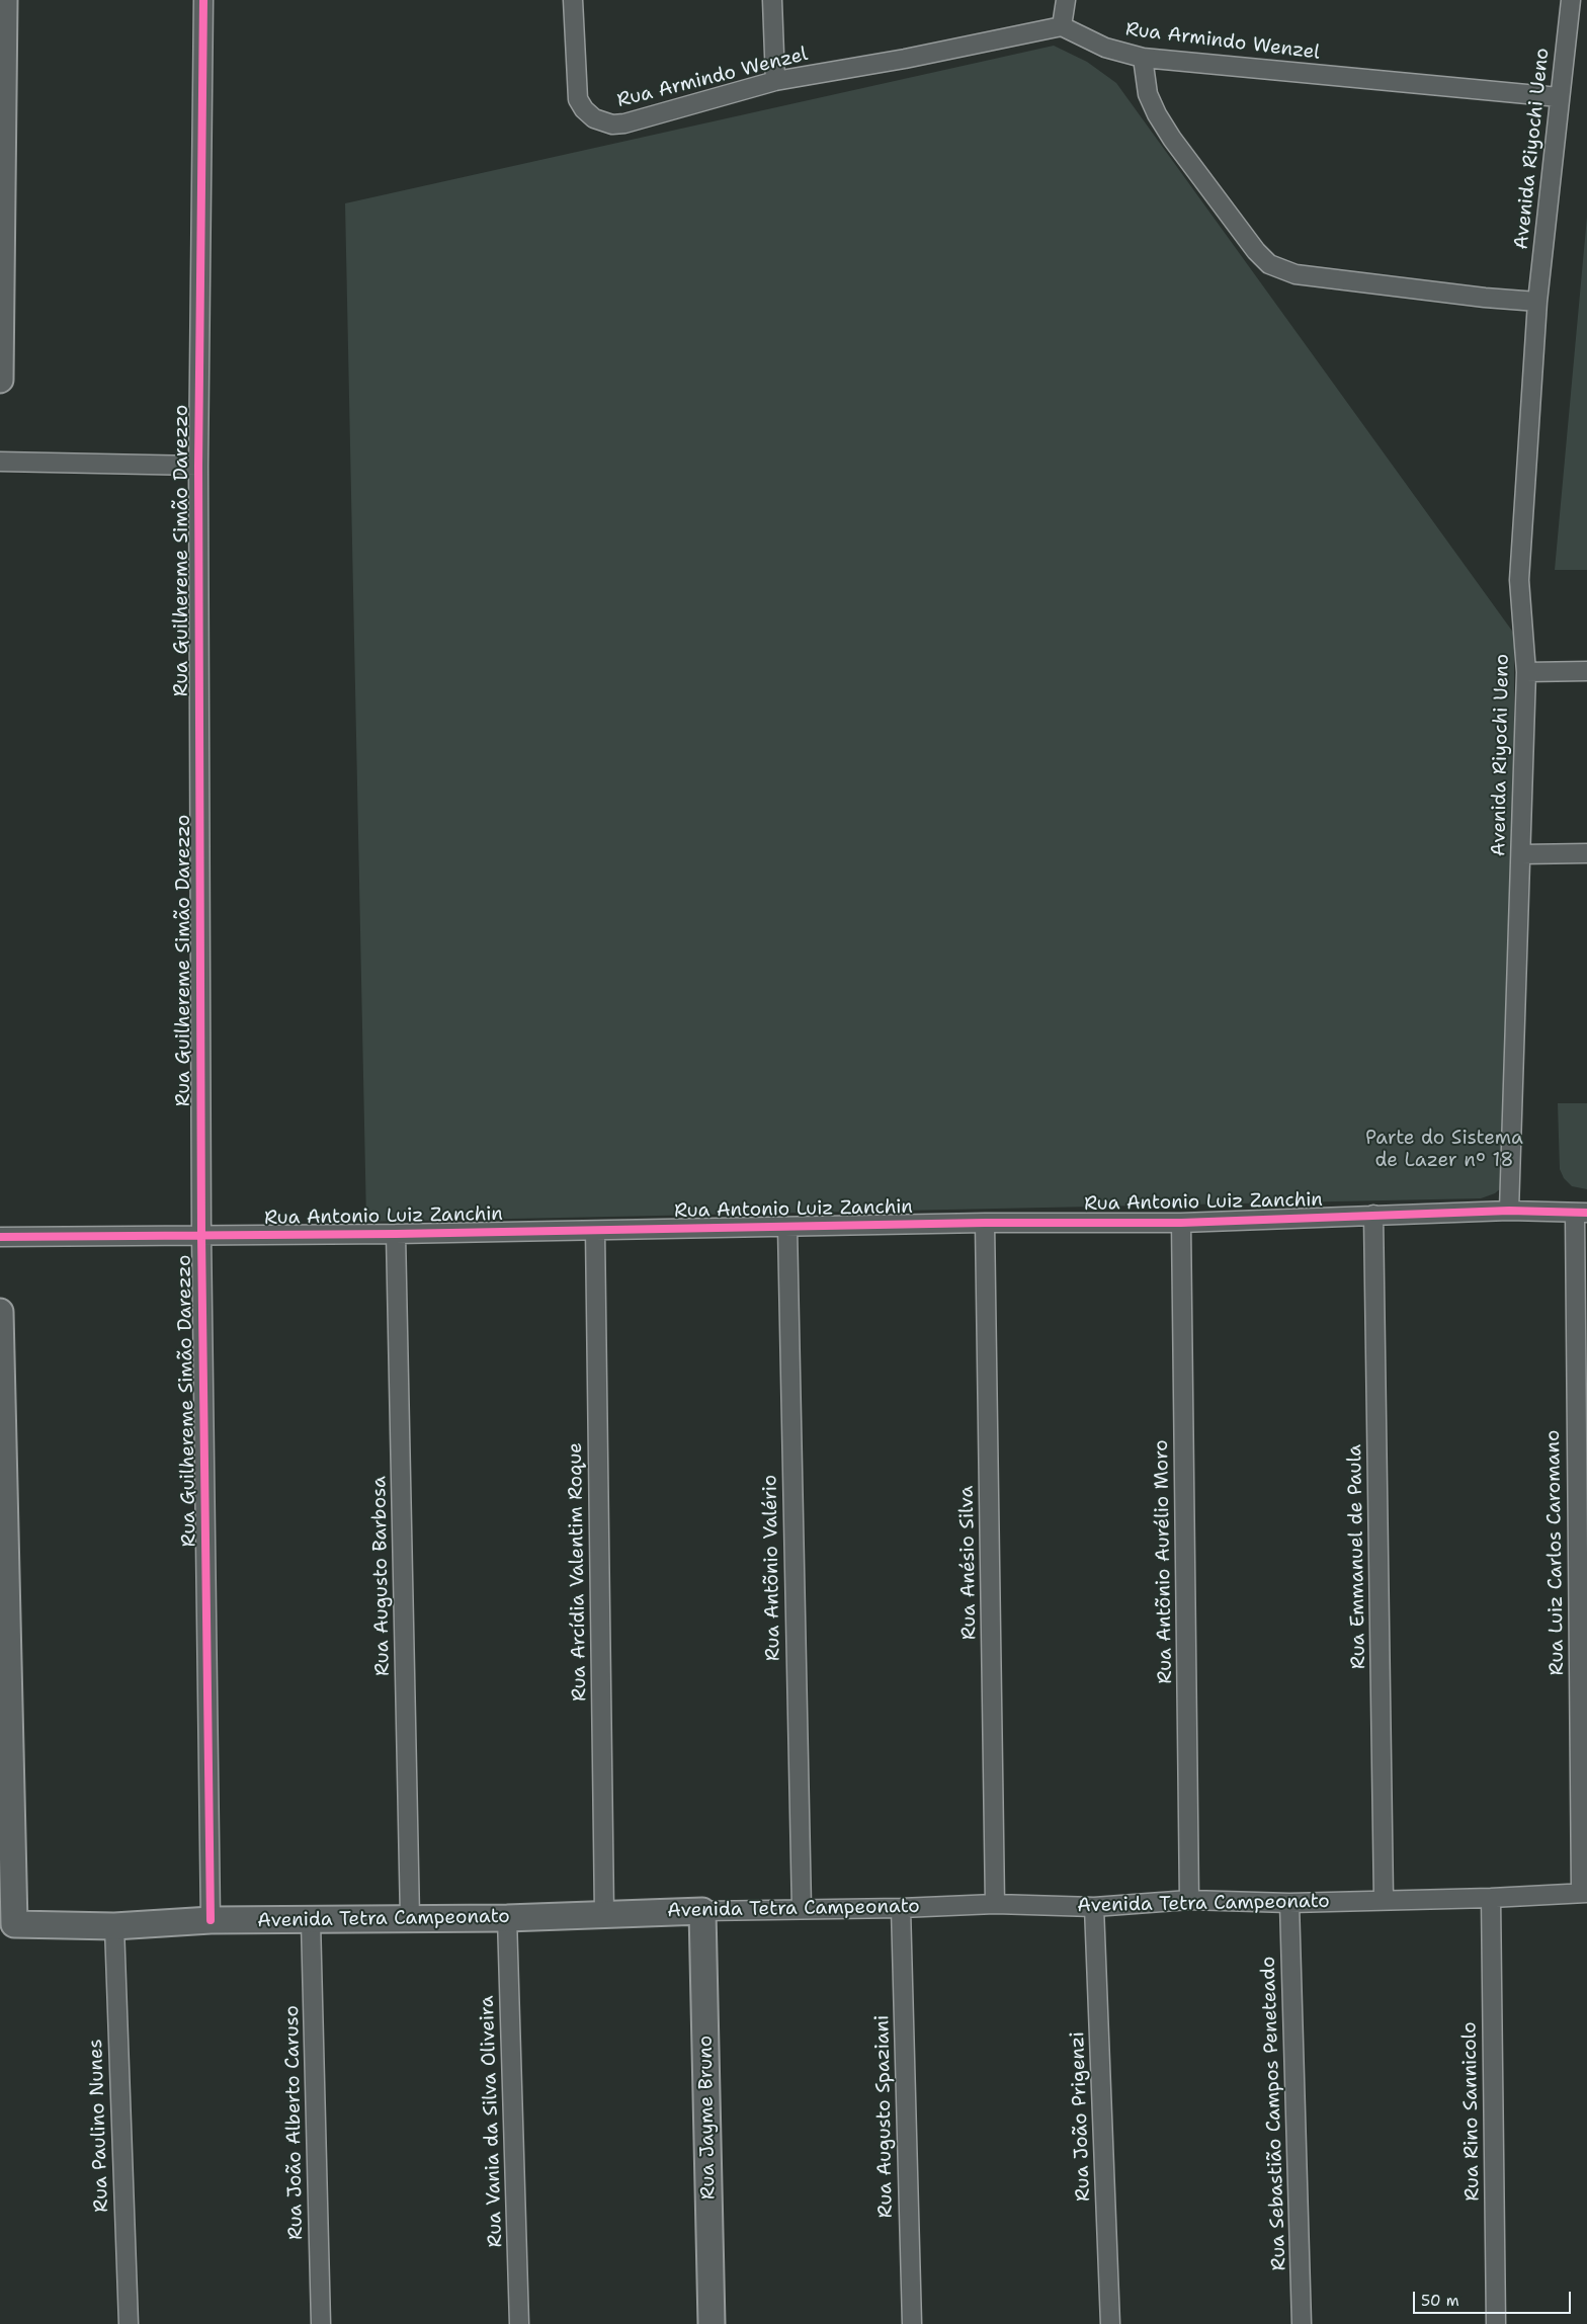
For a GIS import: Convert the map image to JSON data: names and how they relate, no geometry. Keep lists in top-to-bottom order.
{
  "streets": {
    "main road": ["Avenida Tetra Campeonato", "Rua Jayme Bruno"],
    "street": [
      "Rua Armindo Wenzel",
      "Avenida Riyochi Ueno",
      "Rua Guilhereme Simão Darezzo",
      "Rua Antonio Luiz Zanchin",
      "Rua Luiz Carlos Caromano",
      "Rua Emmanuel de Paula",
      "Rua Antõnio Aurélio Moro",
      "Rua Anésio Silva",
      "Rua Antõnio Valério",
      "Rua Arcídia Valentim Roque",
      "Rua Augusto Barbosa",
      "Rua Rino Sannicolo",
      "Rua Sebastião Campos Peneteado",
      "Rua Augusto Spaziani",
      "Rua João Prigenzi",
      "Rua Vania da Silva Oliveira",
      "Rua João Alberto Caruso",
      "Rua Paulino Nunes"
    ]
  },
  "crossings": [
    ["Rua Armindo Wenzel", "Avenida Riyochi Ueno"],
    ["Avenida Riyochi Ueno", "Rua Antonio Luiz Zanchin"],
    ["Rua Guilhereme Simão Darezzo", "Rua Antonio Luiz Zanchin"],
    ["Rua Guilhereme Simão Darezzo", "Avenida Tetra Campeonato"],
    ["Rua Antonio Luiz Zanchin", "Rua Luiz Carlos Caromano"],
    ["Rua Antonio Luiz Zanchin", "Rua Emmanuel de Paula"],
    ["Rua Antonio Luiz Zanchin", "Rua Antõnio Aurélio Moro"],
    ["Rua Antonio Luiz Zanchin", "Rua Anésio Silva"],
    ["Rua Antonio Luiz Zanchin", "Rua Antõnio Valério"],
    ["Rua Antonio Luiz Zanchin", "Rua Arcídia Valentim Roque"],
    ["Rua Antonio Luiz Zanchin", "Rua Augusto Barbosa"],
    ["Rua Luiz Carlos Caromano", "Avenida Tetra Campeonato"],
    ["Rua Emmanuel de Paula", "Avenida Tetra Campeonato"],
    ["Rua Antõnio Aurélio Moro", "Avenida Tetra Campeonato"],
    ["Rua Anésio Silva", "Avenida Tetra Campeonato"],
    ["Rua Antõnio Valério", "Avenida Tetra Campeonato"],
    ["Rua Arcídia Valentim Roque", "Avenida Tetra Campeonato"],
    ["Rua Augusto Barbosa", "Avenida Tetra Campeonato"],
    ["Avenida Tetra Campeonato", "Rua Rino Sannicolo"],
    ["Avenida Tetra Campeonato", "Rua Sebastião Campos Peneteado"],
    ["Avenida Tetra Campeonato", "Rua Augusto Spaziani"],
    ["Avenida Tetra Campeonato", "Rua João Prigenzi"],
    ["Avenida Tetra Campeonato", "Rua Jayme Bruno"],
    ["Avenida Tetra Campeonato", "Rua Vania da Silva Oliveira"],
    ["Avenida Tetra Campeonato", "Rua João Alberto Caruso"],
    ["Avenida Tetra Campeonato", "Rua Paulino Nunes"]
  ],
  "parks": ["Parte do Sistema de Lazer nº 18"],
  "scale_bar": "50 m"
}
